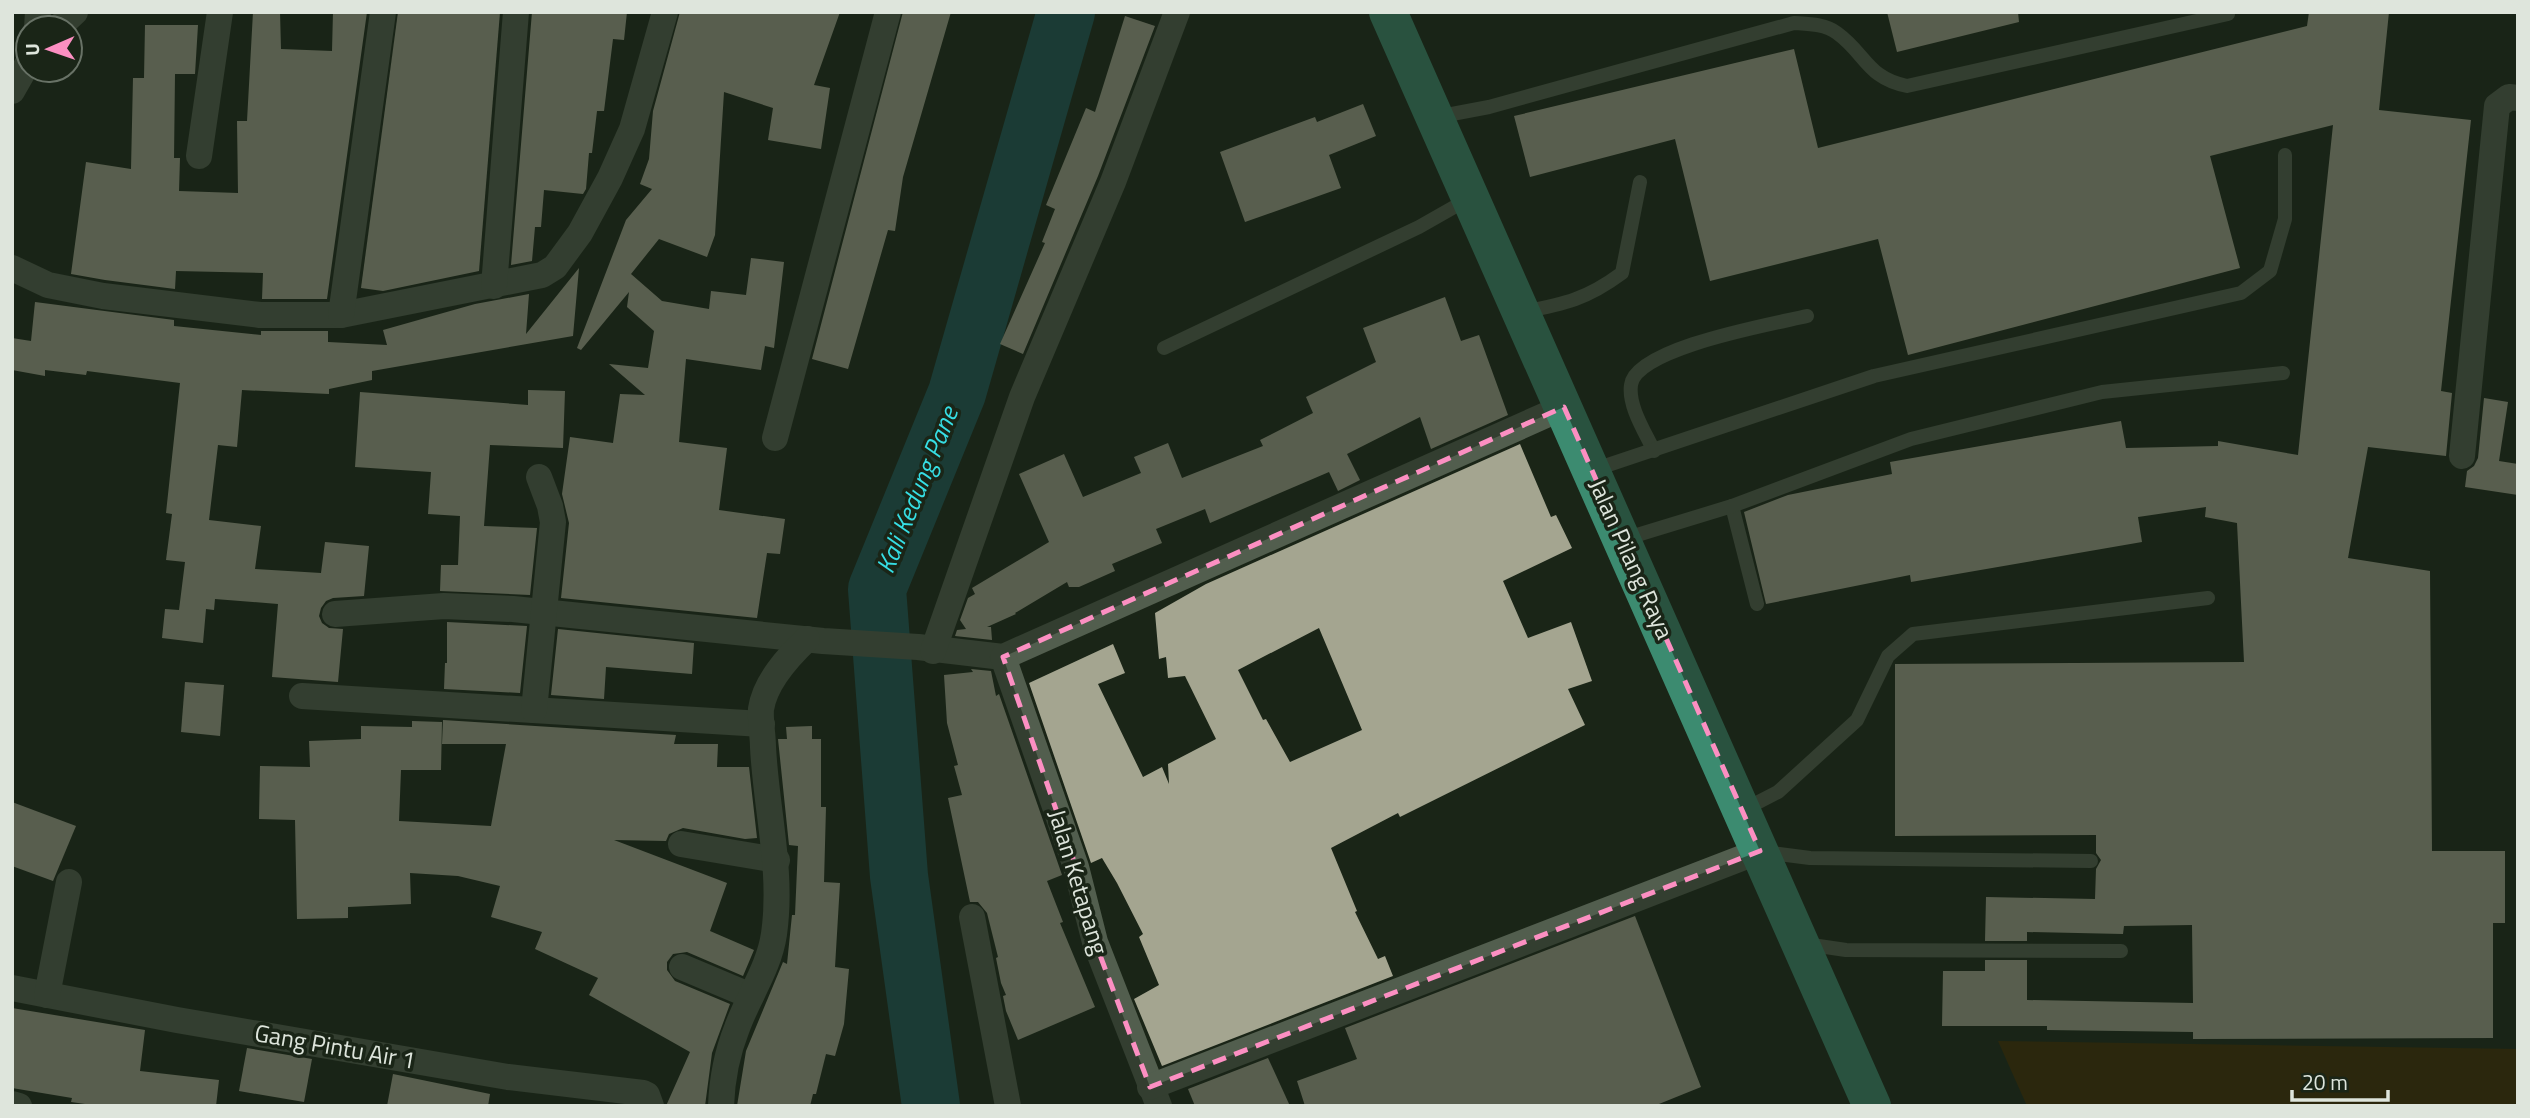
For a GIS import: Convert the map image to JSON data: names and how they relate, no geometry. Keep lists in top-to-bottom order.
{
  "streets": {
    "highway": ["Jalan Pilang Raya"],
    "street": ["Jalan Ketapang", "Gang Pintu Air 1"]
  },
  "water": ["Kali Kedung Pane"],
  "scale_bar": "20 m",
  "north": "left"
}
